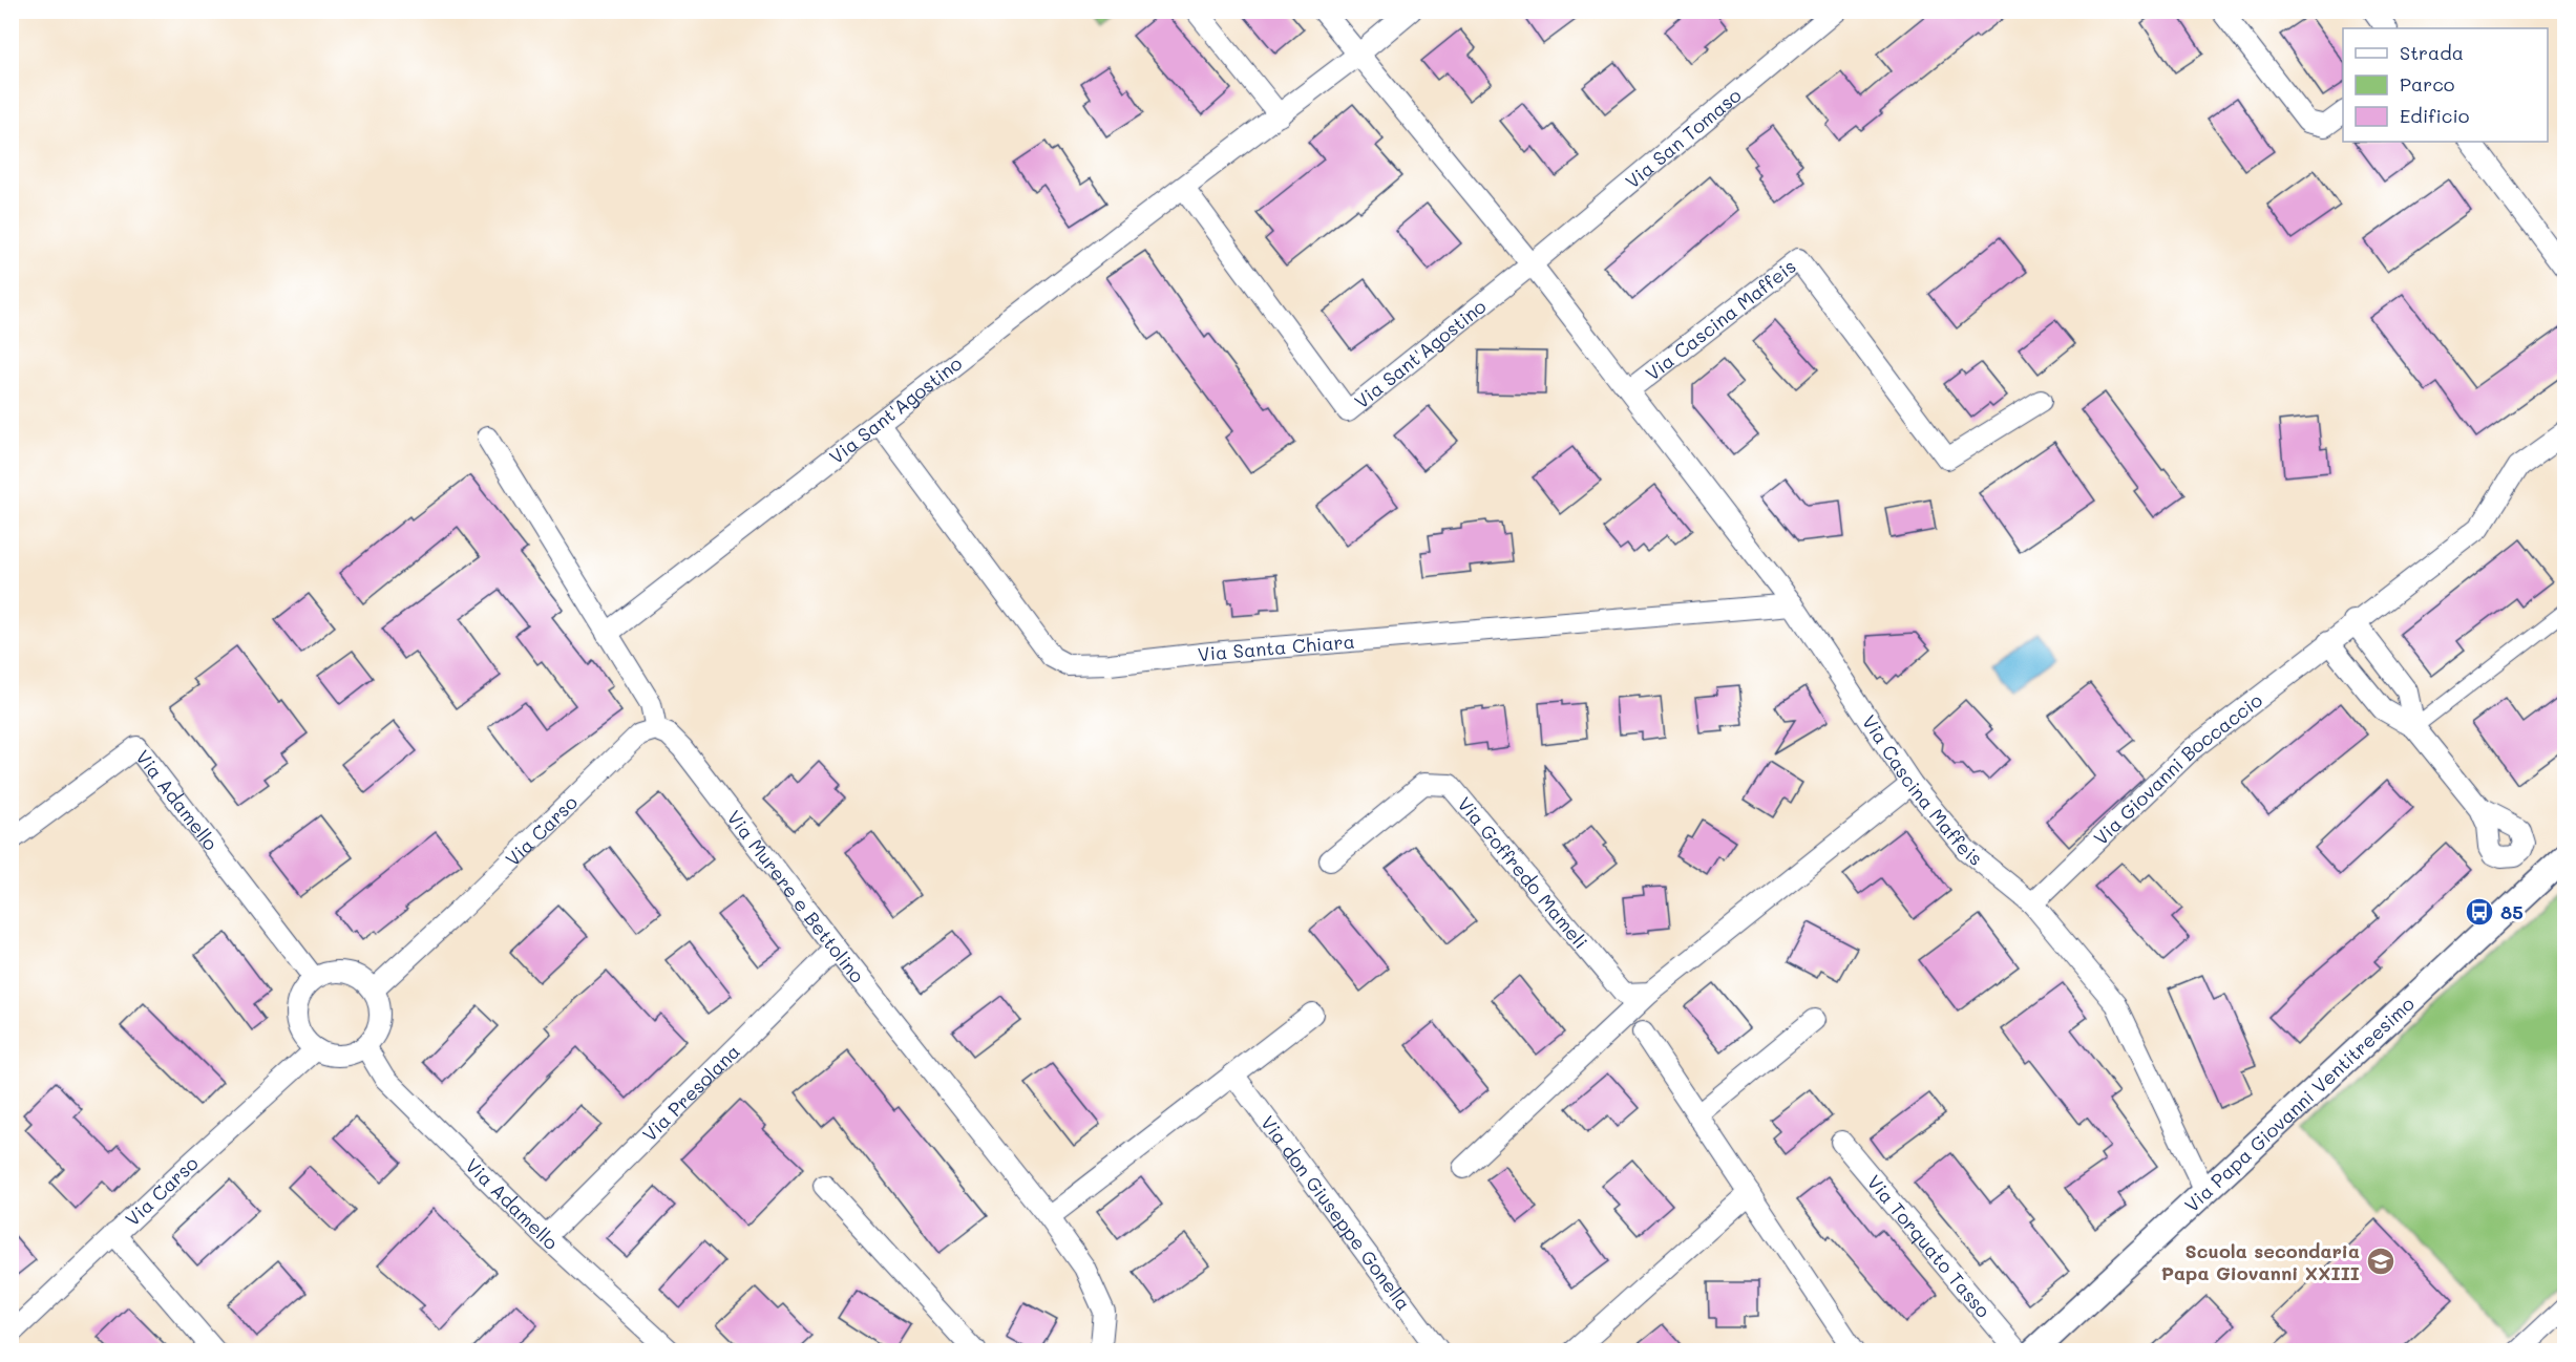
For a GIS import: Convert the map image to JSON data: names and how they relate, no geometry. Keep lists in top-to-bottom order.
{
  "streets": {
    "street": [
      "Via San Tomaso",
      "Via Cascina Maffeis",
      "Via Sant'Agostino",
      "Via Santa Chiara",
      "Via Giovanni Boccaccio",
      "Via Adamello",
      "Via Carso",
      "Via Goffredo Mameli",
      "Via Murere e Bettolino",
      "Via Presolana",
      "Via Papa Giovanni Ventitreesimo",
      "Via don Giuseppe Gonella",
      "Via Torquato Tasso"
    ]
  },
  "crossings": [
    ["Via San Tomaso", "Via Cascina Maffeis"],
    ["Via San Tomaso", "Via Sant'Agostino"],
    ["Via Cascina Maffeis", "Via Sant'Agostino"],
    ["Via Cascina Maffeis", "Via Santa Chiara"],
    ["Via Cascina Maffeis", "Via Giovanni Boccaccio"],
    ["Via Cascina Maffeis", "Via Papa Giovanni Ventitreesimo"],
    ["Via Sant'Agostino", "Via Santa Chiara"],
    ["Via Adamello", "Via Carso"],
    ["Via Adamello", "Via Presolana"],
    ["Via Carso", "Via Murere e Bettolino"],
    ["Via Murere e Bettolino", "Via Presolana"]
  ],
  "places": {
    "bus stop": ["85"],
    "school or university": ["Scuola secondaria Papa Giovanni XXIII"]
  },
  "legend": ["Strada", "Parco", "Edificio"]
}
